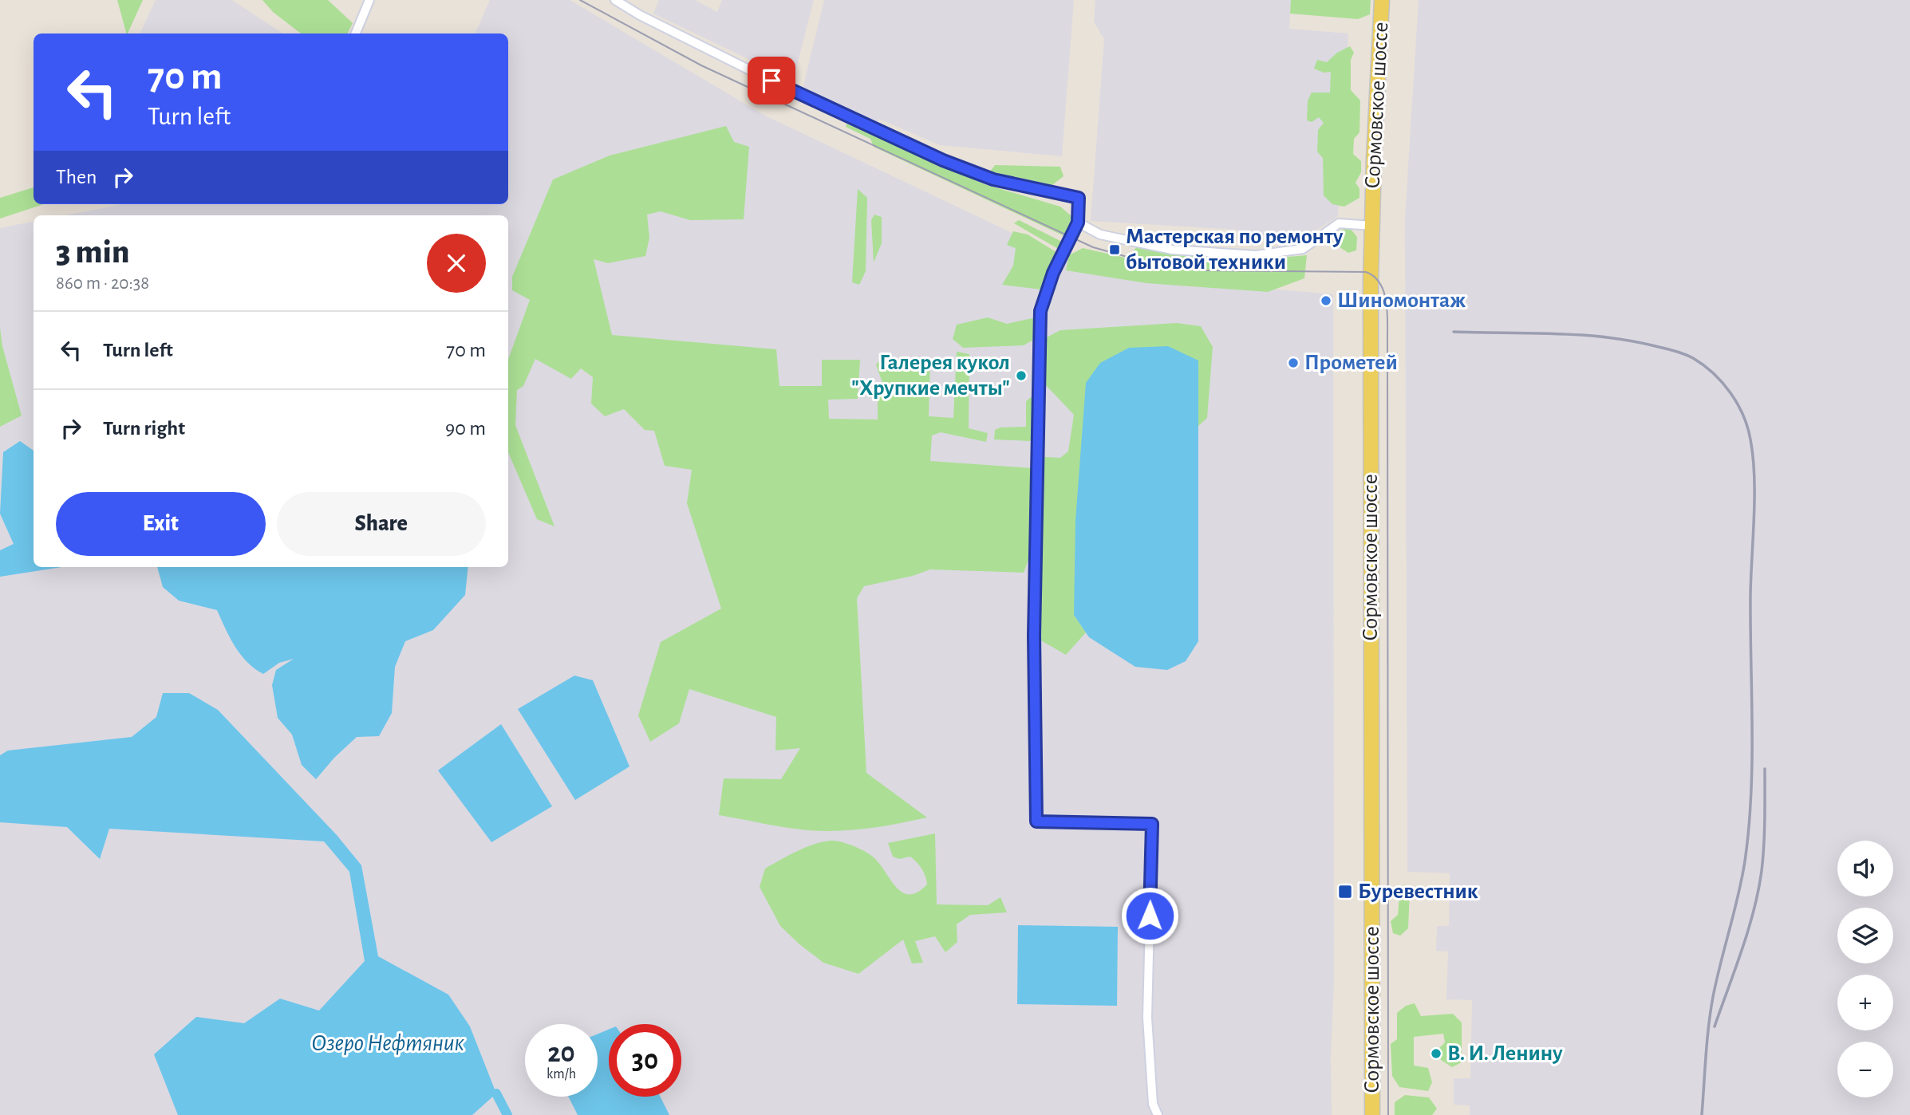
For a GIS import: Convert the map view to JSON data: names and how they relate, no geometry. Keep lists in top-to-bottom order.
{
  "streets": {
    "main road": ["Сормовское шоссе"]
  },
  "water": ["Озеро Нефтяник"],
  "places": {
    "transit": ["Мастерская по ремонту бытовой техники", "Буревестник"],
    "other": [
      "Шиномонтаж",
      "Прометей",
      "Галерея кукол \"Хрупкие мечты\"",
      "В. И. Ленину"
    ]
  },
  "page": {
    "turn": ["70 m", "Turn left"],
    "then": "Then",
    "heading": ["3 min", "860 m · 20:38"],
    "list": [
      {
        "name": "Turn left",
        "value": "70 m"
      },
      {
        "name": "Turn right",
        "value": "90 m"
      }
    ],
    "buttons": ["Exit", "Share"],
    "map_buttons": ["+", "−"],
    "speed": "20 km/h",
    "limit": "30"
  }
}
